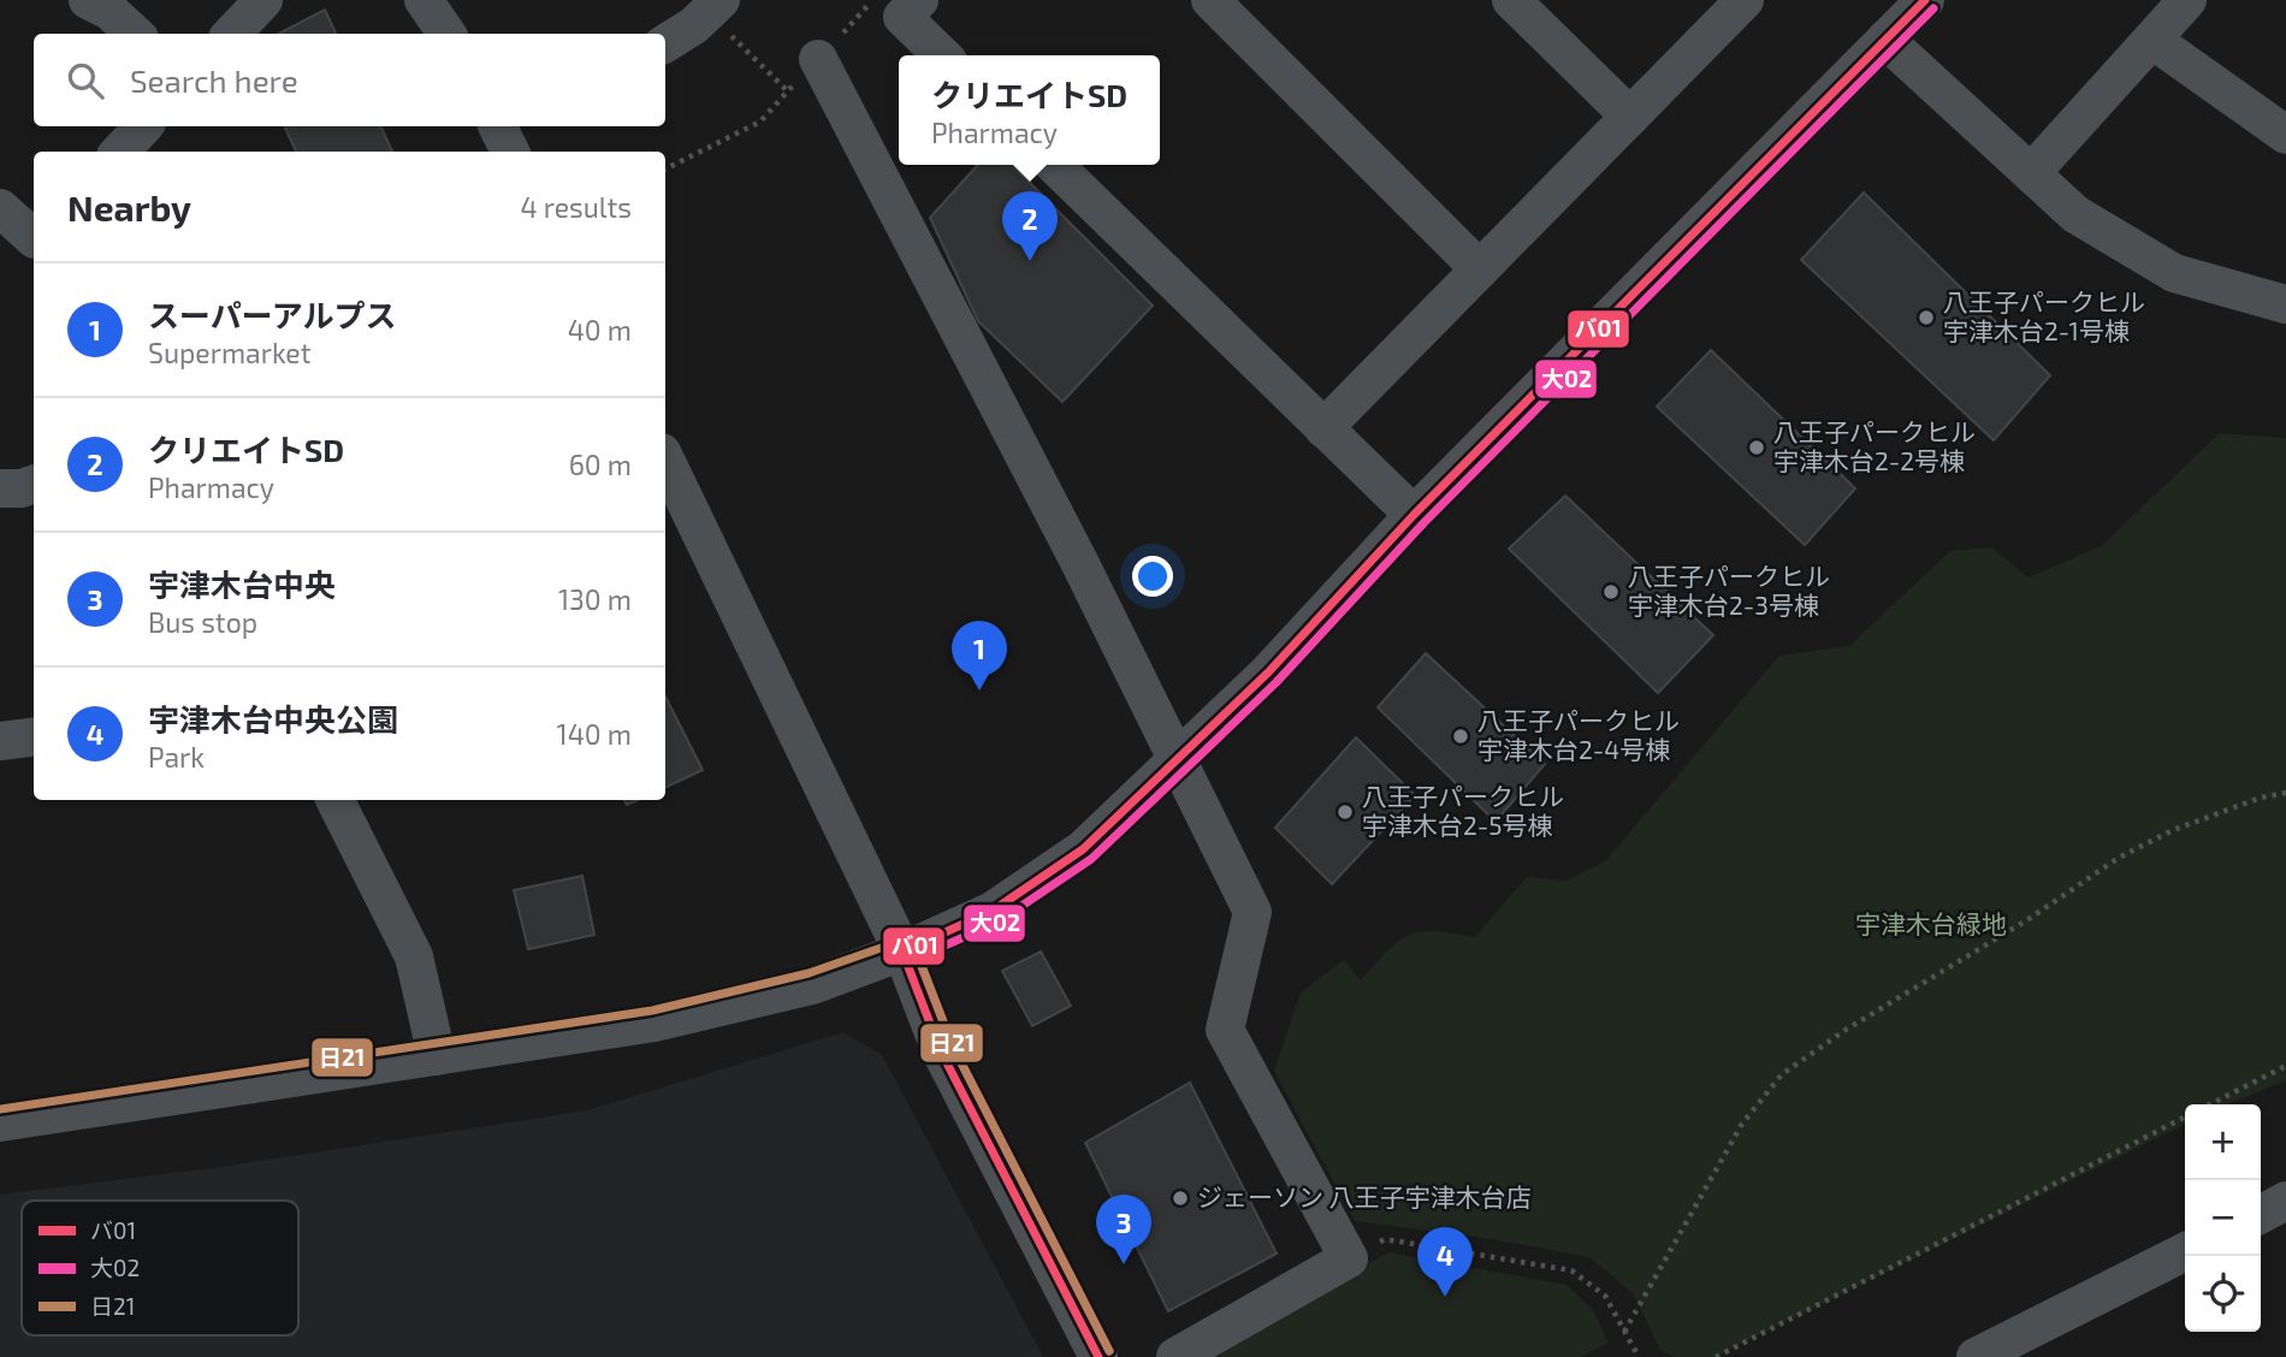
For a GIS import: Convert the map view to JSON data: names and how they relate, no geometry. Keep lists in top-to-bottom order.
{
  "parks": ["宇津木台緑地"],
  "places": [
    "八王子パークヒル 宇津木台2-1号棟",
    "八王子パークヒル 宇津木台2-2号棟",
    "八王子パークヒル 宇津木台2-3号棟",
    "八王子パークヒル 宇津木台2-4号棟",
    "八王子パークヒル 宇津木台2-5号棟",
    "ジェーソン 八王子宇津木台店"
  ],
  "lines": ["transit line バ01", "transit line 大02", "transit line 日21"],
  "legend": ["バ01", "大02", "日21"],
  "page": {
    "search": "Search here",
    "popup": ["クリエイトSD", "Pharmacy"],
    "heading": ["Nearby", "4 results"],
    "pins": [
      "2",
      "1",
      "3",
      "4"
    ],
    "list": [
      {
        "mark": "1",
        "name": "スーパーアルプス",
        "note": "Supermarket",
        "value": "40 m"
      },
      {
        "mark": "2",
        "name": "クリエイトSD",
        "note": "Pharmacy",
        "value": "60 m"
      },
      {
        "mark": "3",
        "name": "宇津木台中央",
        "note": "Bus stop",
        "value": "130 m"
      },
      {
        "mark": "4",
        "name": "宇津木台中央公園",
        "note": "Park",
        "value": "140 m"
      }
    ],
    "map_buttons": ["+", "−"]
  }
}
